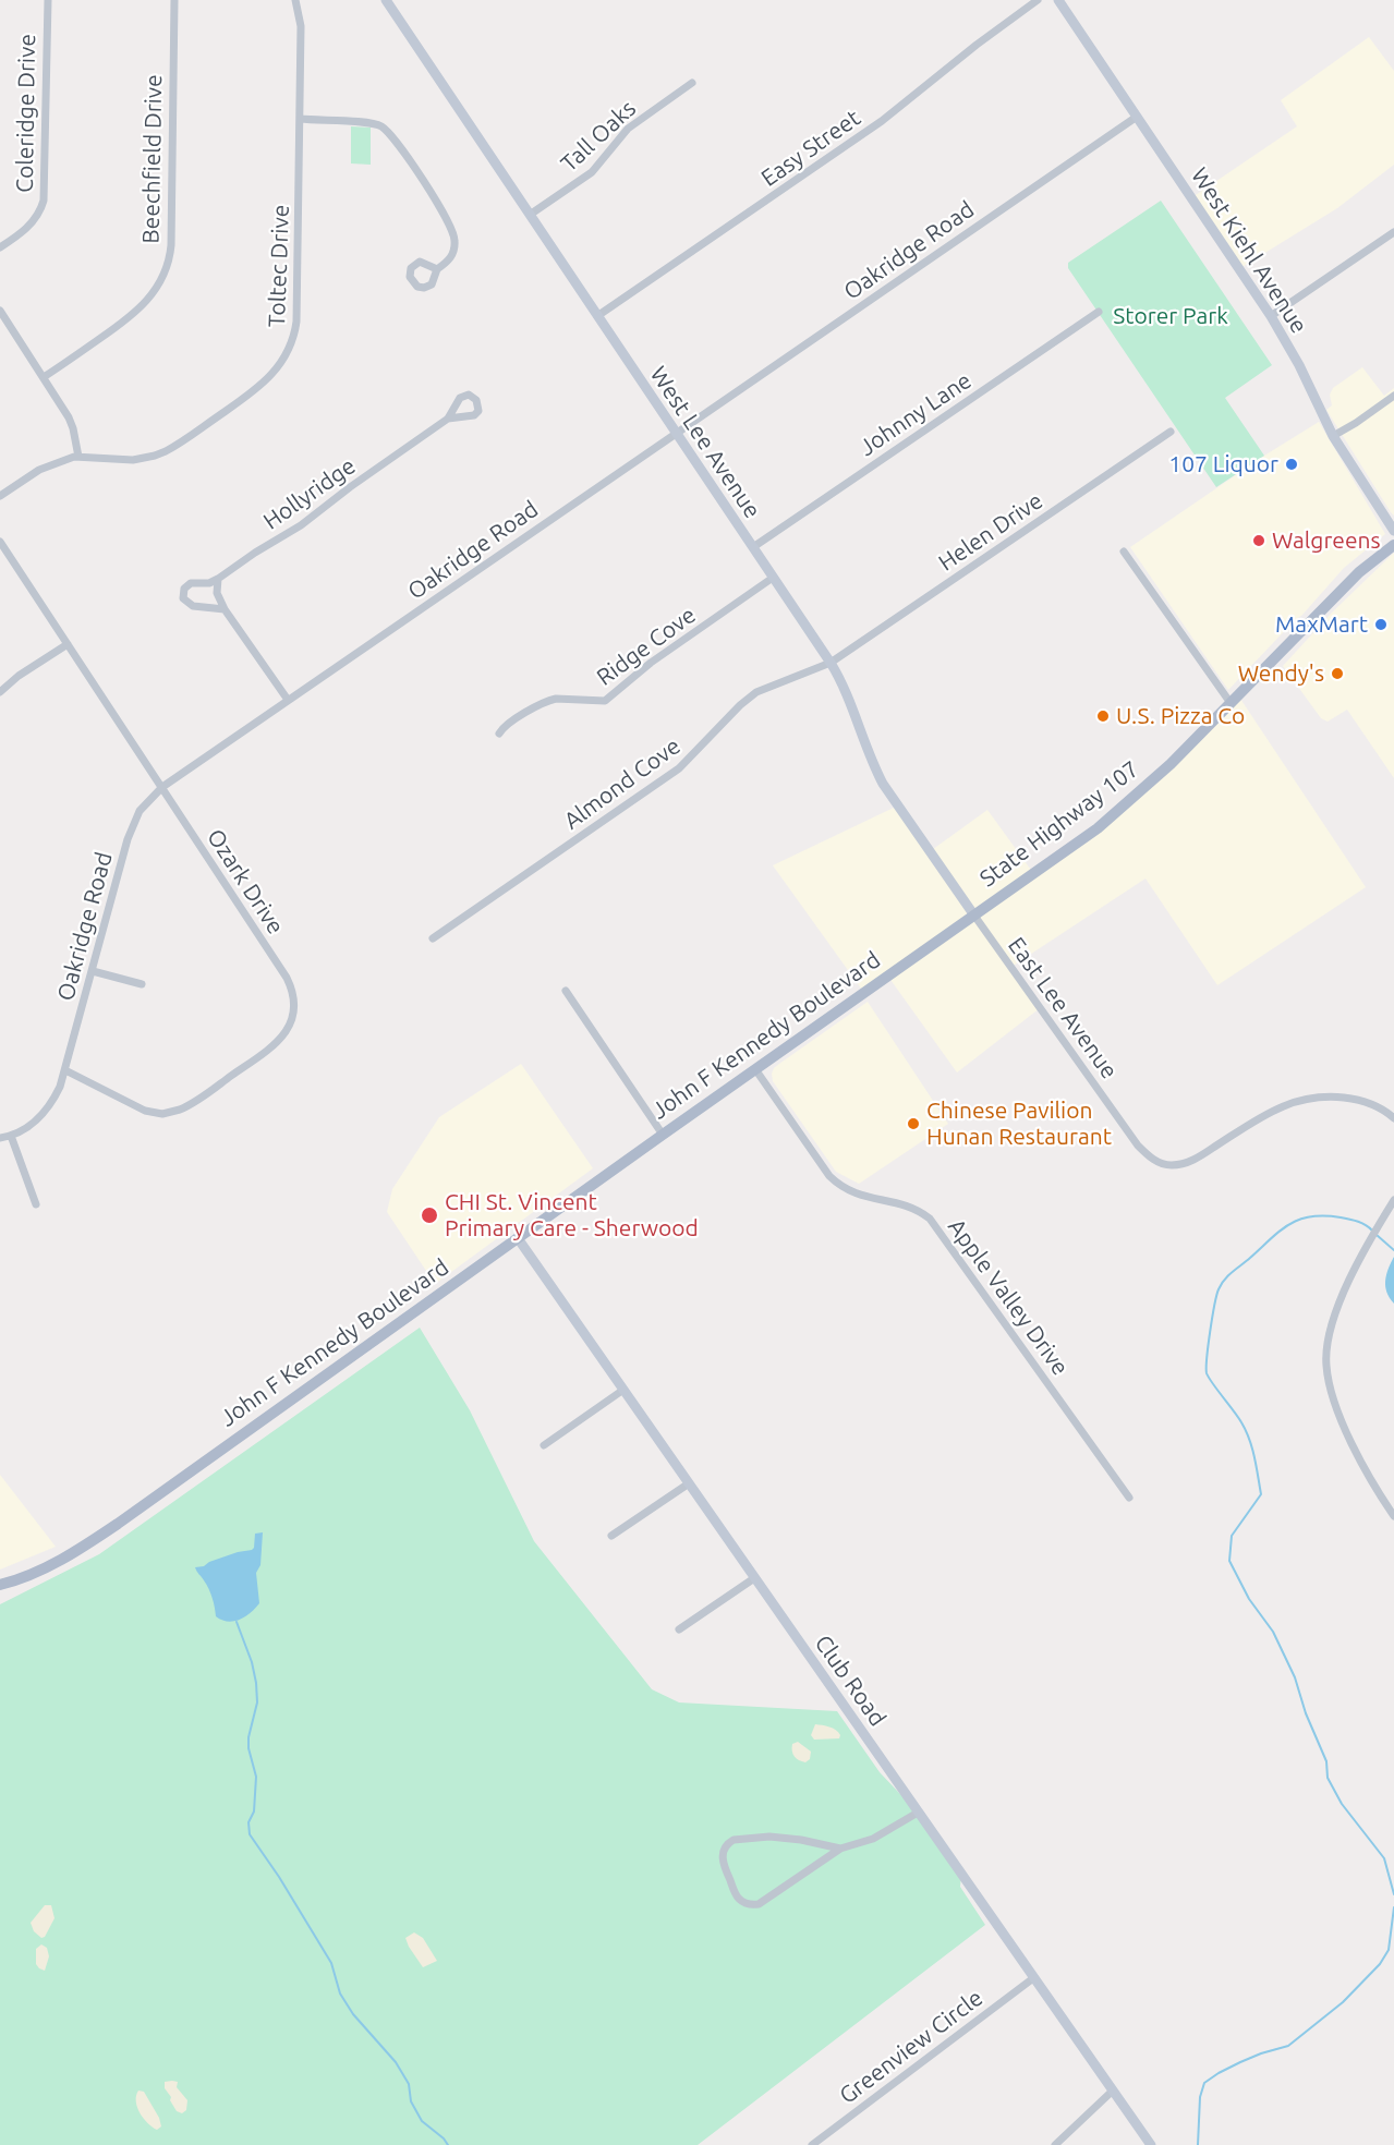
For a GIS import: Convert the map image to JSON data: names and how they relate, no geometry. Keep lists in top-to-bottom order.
{
  "streets": {
    "main road": ["State Highway 107", "John F Kennedy Boulevard"],
    "street": [
      "Coleridge Drive",
      "Tall Oaks",
      "Easy Street",
      "Beechfield Drive",
      "Oakridge Road",
      "West Kiehl Avenue",
      "Toltec Drive",
      "Johnny Lane",
      "West Lee Avenue",
      "Hollyridge",
      "Helen Drive",
      "Ridge Cove",
      "Almond Cove",
      "Ozark Drive",
      "East Lee Avenue",
      "Apple Valley Drive",
      "Club Road",
      "Greenview Circle"
    ]
  },
  "crossings": [
    ["Tall Oaks", "West Lee Avenue"],
    ["Easy Street", "West Lee Avenue"],
    ["Oakridge Road", "West Kiehl Avenue"],
    ["Oakridge Road", "West Lee Avenue"],
    ["Oakridge Road", "Ozark Drive"],
    ["Johnny Lane", "West Lee Avenue"],
    ["West Lee Avenue", "Helen Drive"],
    ["West Lee Avenue", "Ridge Cove"],
    ["West Lee Avenue", "Almond Cove"],
    ["West Lee Avenue", "State Highway 107"],
    ["West Lee Avenue", "East Lee Avenue"],
    ["West Lee Avenue", "John F Kennedy Boulevard"],
    ["Helen Drive", "Almond Cove"],
    ["State Highway 107", "East Lee Avenue"],
    ["State Highway 107", "John F Kennedy Boulevard"],
    ["East Lee Avenue", "John F Kennedy Boulevard"],
    ["John F Kennedy Boulevard", "Apple Valley Drive"],
    ["John F Kennedy Boulevard", "Club Road"],
    ["Club Road", "Greenview Circle"]
  ],
  "parks": ["Storer Park"],
  "places": [
    "107 Liquor",
    "Walgreens",
    "MaxMart",
    "Wendy's",
    "U.S. Pizza Co",
    "Chinese Pavilion Hunan Restaurant",
    "CHI St. Vincent Primary Care - Sherwood"
  ]
}
